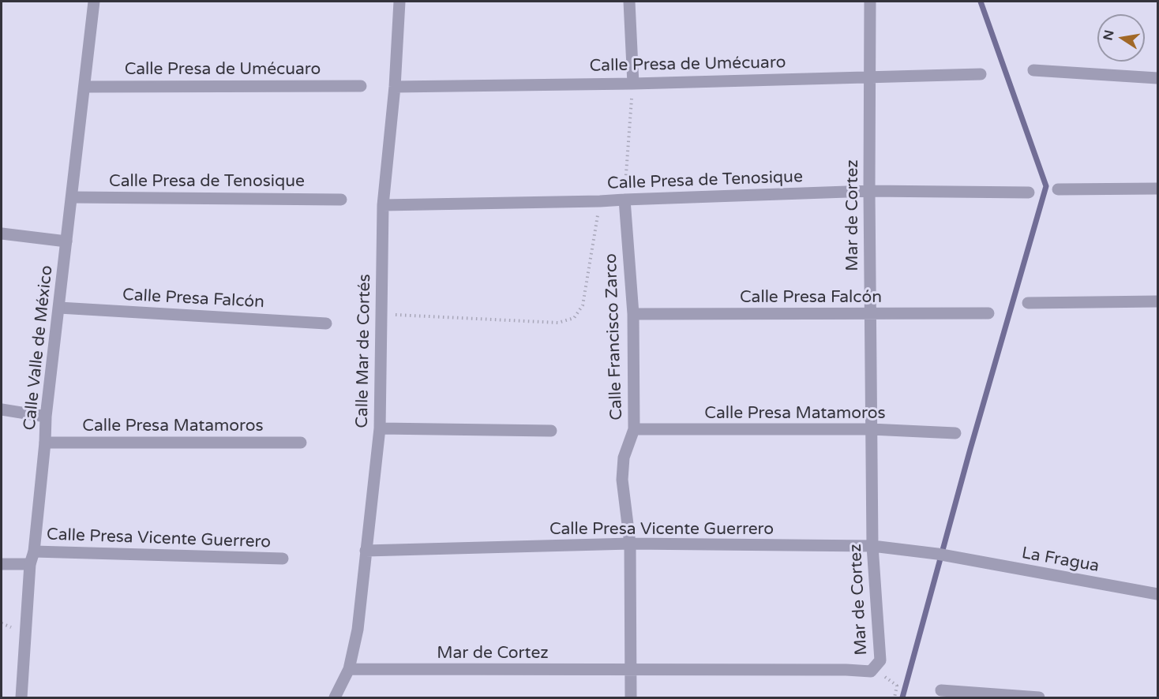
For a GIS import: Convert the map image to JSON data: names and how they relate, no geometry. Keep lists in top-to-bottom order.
{
  "streets": {
    "street": [
      "Calle Presa de Umécuaro",
      "Calle Presa de Tenosique",
      "Mar de Cortez",
      "Calle Presa Falcón",
      "Calle Francisco Zarco",
      "Calle Valle de México",
      "Calle Mar de Cortés",
      "Calle Presa Matamoros",
      "Calle Presa Vicente Guerrero",
      "La Fragua"
    ]
  },
  "crossings": [
    ["Calle Presa de Umécuaro", "Mar de Cortez"],
    ["Calle Presa de Umécuaro", "Calle Valle de México"],
    ["Calle Presa de Umécuaro", "Calle Mar de Cortés"],
    ["Calle Presa de Tenosique", "Mar de Cortez"],
    ["Calle Presa de Tenosique", "Calle Francisco Zarco"],
    ["Calle Presa de Tenosique", "Calle Valle de México"],
    ["Calle Presa de Tenosique", "Calle Mar de Cortés"],
    ["Mar de Cortez", "Calle Presa Falcón"],
    ["Mar de Cortez", "Calle Francisco Zarco"],
    ["Mar de Cortez", "Calle Mar de Cortés"],
    ["Mar de Cortez", "Calle Presa Matamoros"],
    ["Mar de Cortez", "Calle Presa Vicente Guerrero"],
    ["Calle Presa Falcón", "Calle Francisco Zarco"],
    ["Calle Presa Falcón", "Calle Valle de México"],
    ["Calle Francisco Zarco", "Calle Presa Matamoros"],
    ["Calle Francisco Zarco", "Calle Presa Vicente Guerrero"],
    ["Calle Valle de México", "Calle Presa Matamoros"],
    ["Calle Valle de México", "Calle Presa Vicente Guerrero"],
    ["Calle Mar de Cortés", "Calle Presa Vicente Guerrero"],
    ["Calle Presa Vicente Guerrero", "La Fragua"]
  ],
  "north": "left"
}
